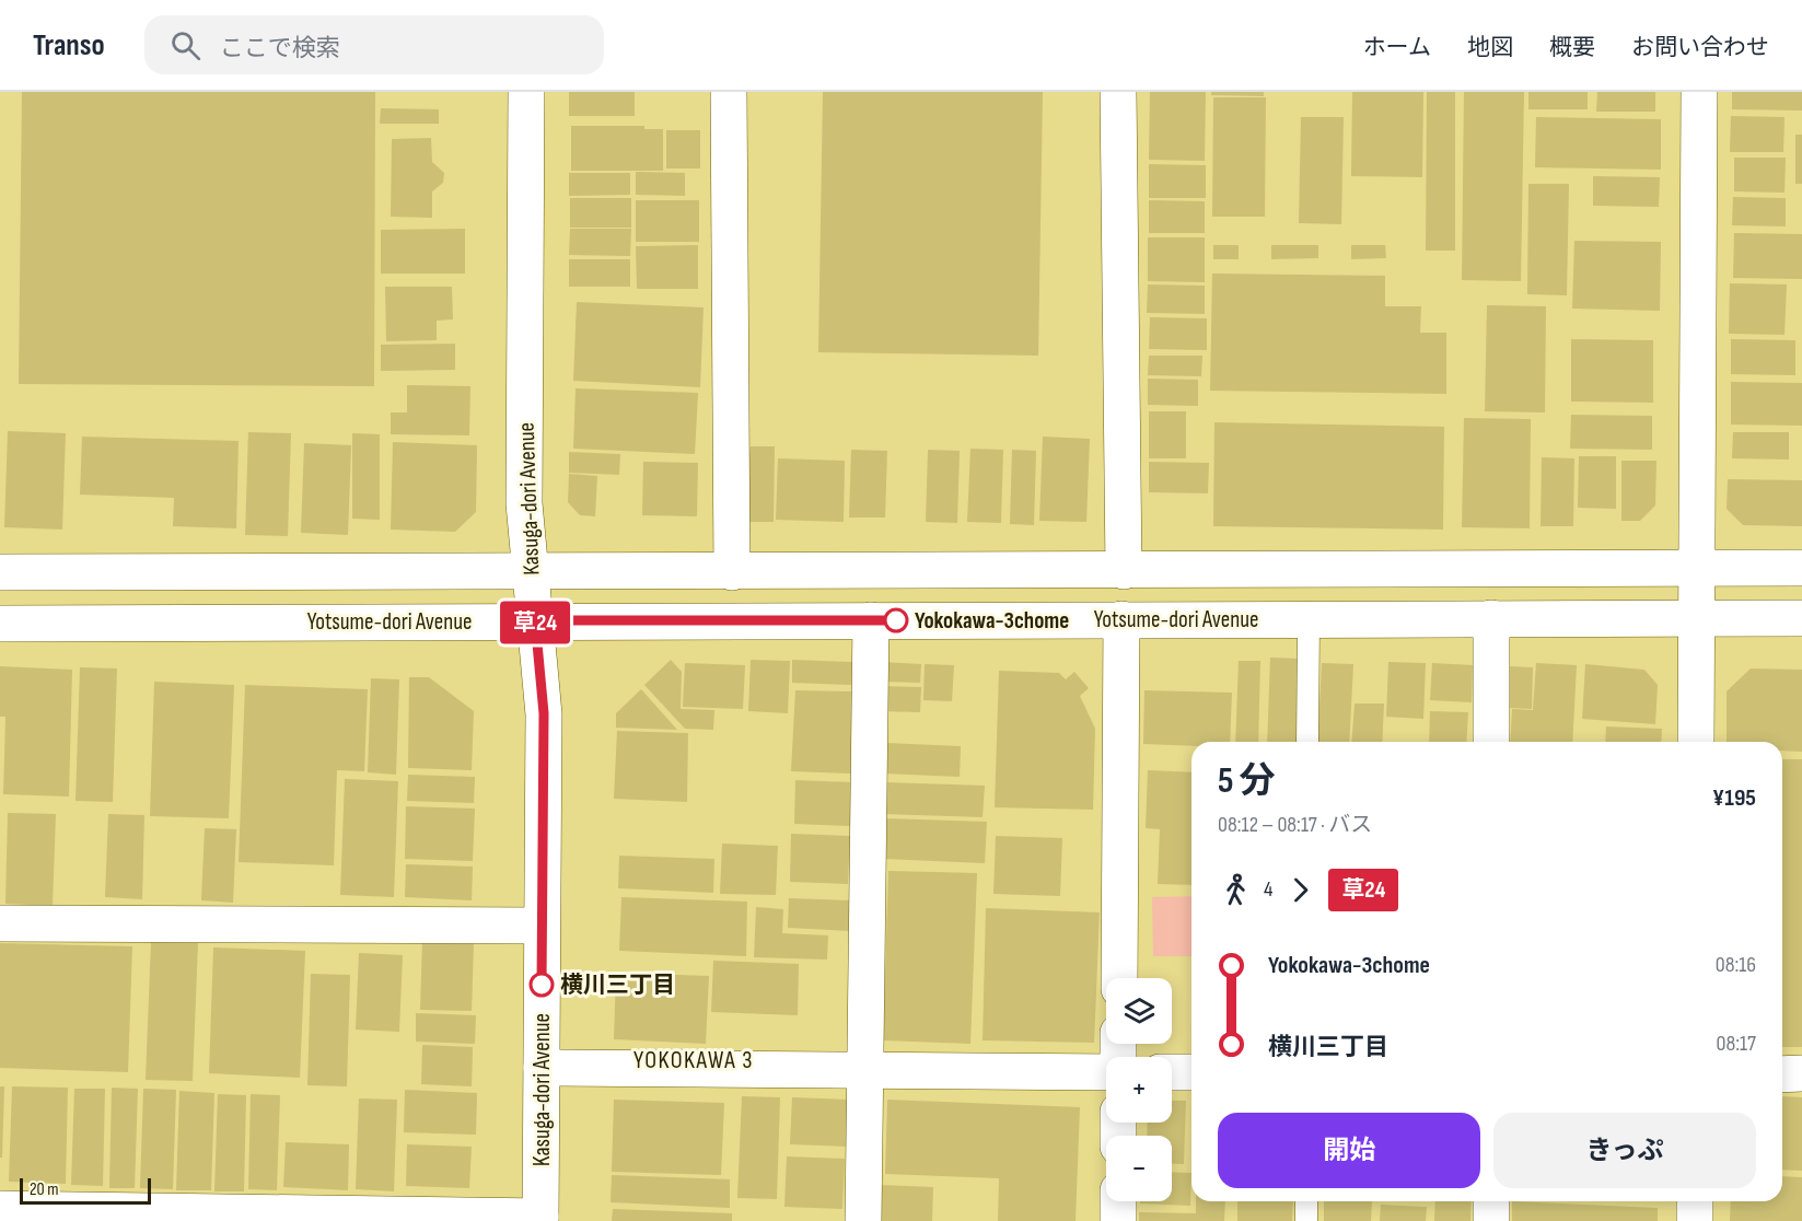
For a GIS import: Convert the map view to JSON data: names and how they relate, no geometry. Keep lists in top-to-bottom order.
{
  "streets": {
    "street": ["Kasuga-dori Avenue", "Yotsume-dori Avenue"]
  },
  "crossings": [
    ["Kasuga-dori Avenue", "Yotsume-dori Avenue"]
  ],
  "districts": ["YOKOKAWA 3"],
  "places": ["Yokokawa-3chome", "横川三丁目"],
  "lines": ["bus line 草24"],
  "scale_bar": "20 m",
  "page": {
    "header": "Transo",
    "search": "ここで検索",
    "nav": [
      "ホーム",
      "地図",
      "概要",
      "お問い合わせ"
    ],
    "on_map": "草24",
    "heading": ["5 分", "08:12 – 08:17 · バス", "¥195"],
    "legs": ["4", "草24"],
    "list": [
      {
        "name": "Yokokawa-3chome",
        "value": "08:16"
      },
      {
        "name": "横川三丁目",
        "value": "08:17"
      }
    ],
    "map_buttons": ["+", "−"],
    "buttons": ["開始", "きっぷ"],
    "scale": "20 m"
  }
}
